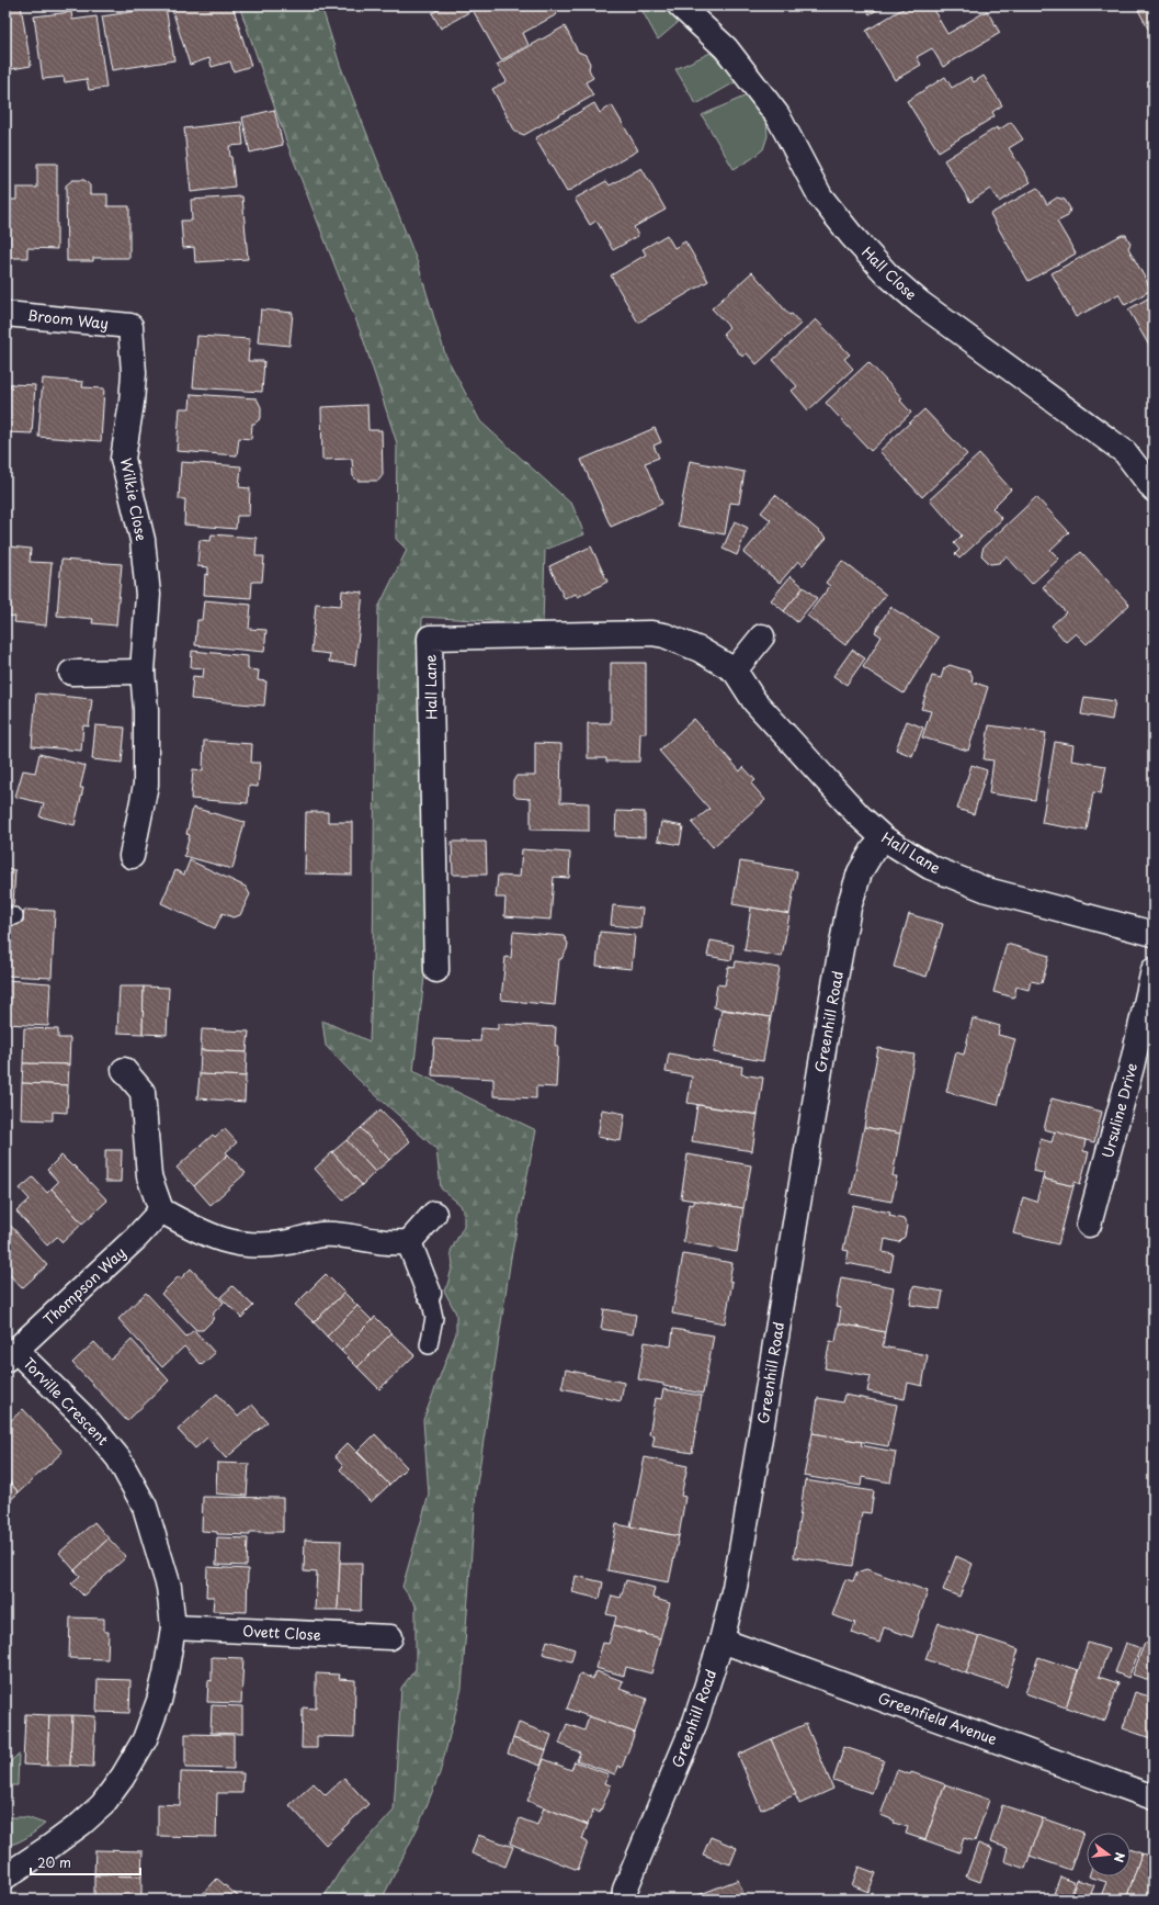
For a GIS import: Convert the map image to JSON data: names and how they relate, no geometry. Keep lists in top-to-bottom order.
{
  "streets": {
    "street": [
      "Hall Close",
      "Broom Way",
      "Wilkie Close",
      "Hall Lane",
      "Greenhill Road",
      "Ursuline Drive",
      "Thompson Way",
      "Torville Crescent",
      "Ovett Close",
      "Greenfield Avenue"
    ]
  },
  "crossings": [
    ["Broom Way", "Wilkie Close"],
    ["Hall Lane", "Greenhill Road"],
    ["Greenhill Road", "Greenfield Avenue"],
    ["Thompson Way", "Torville Crescent"],
    ["Torville Crescent", "Ovett Close"]
  ],
  "scale_bar": "20 m",
  "north": "right"
}
